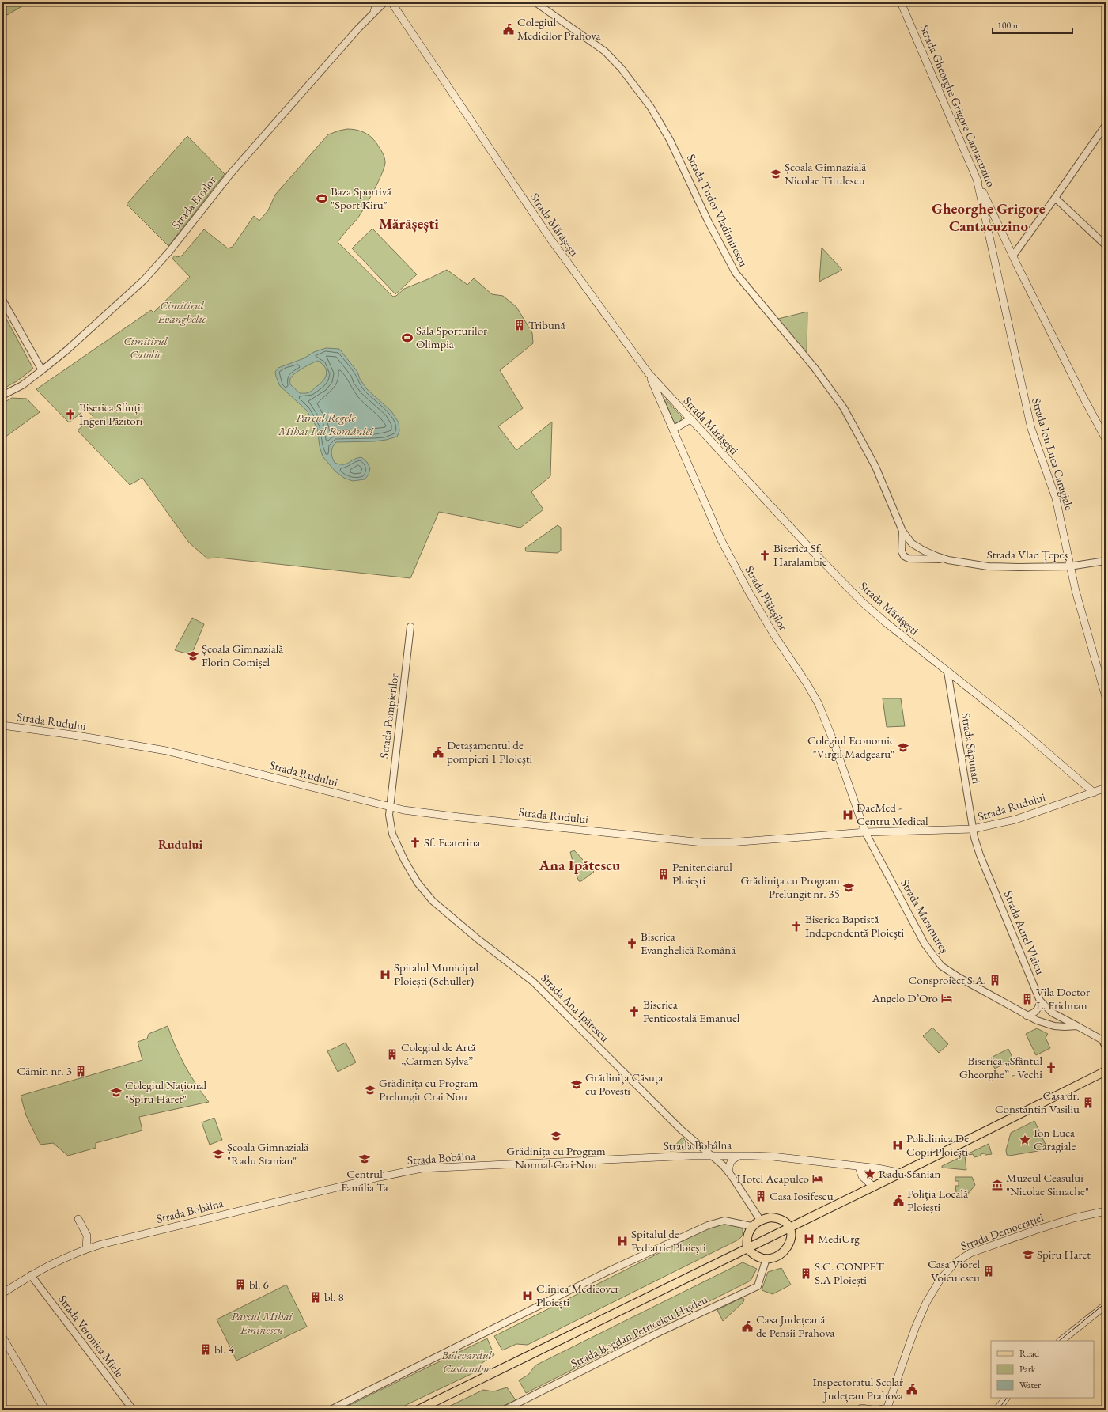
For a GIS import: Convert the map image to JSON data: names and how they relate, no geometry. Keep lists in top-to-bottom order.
{
  "streets": {
    "main road": [
      "Strada Gheorghe Grigore Cantacuzino",
      "Strada Mărășești",
      "Strada Ion Luca Caragiale",
      "Strada Plăieșilor",
      "Strada Rudului",
      "Strada Bobâlna",
      "Strada Democrației"
    ],
    "street": [
      "Strada Eroilor",
      "Strada Tudor Vladimirescu",
      "Strada Vlad Țepeș",
      "Strada Pompierilor",
      "Strada Săpunari",
      "Strada Maramureș",
      "Strada Aurel Vlaicu",
      "Strada Ana Ipătescu",
      "Strada Bogdan Petriceicu Hașdeu",
      "Strada Veronica Micle"
    ]
  },
  "crossings": [
    ["Strada Gheorghe Grigore Cantacuzino", "Strada Ion Luca Caragiale"],
    ["Strada Tudor Vladimirescu", "Strada Vlad Țepeș"],
    ["Strada Mărășești", "Strada Plăieșilor"],
    ["Strada Mărășești", "Strada Rudului"],
    ["Strada Mărășești", "Strada Săpunari"],
    ["Strada Ion Luca Caragiale", "Strada Vlad Țepeș"],
    ["Strada Plăieșilor", "Strada Rudului"],
    ["Strada Plăieșilor", "Strada Maramureș"],
    ["Strada Pompierilor", "Strada Rudului"],
    ["Strada Pompierilor", "Strada Ana Ipătescu"],
    ["Strada Rudului", "Strada Săpunari"],
    ["Strada Rudului", "Strada Maramureș"],
    ["Strada Rudului", "Strada Aurel Vlaicu"],
    ["Strada Rudului", "Strada Ana Ipătescu"],
    ["Strada Săpunari", "Strada Aurel Vlaicu"],
    ["Strada Maramureș", "Strada Aurel Vlaicu"],
    ["Strada Ana Ipătescu", "Strada Bobâlna"],
    ["Strada Bobâlna", "Strada Veronica Micle"]
  ],
  "districts": [
    "Gheorghe Grigore Cantacuzino",
    "Mărășești",
    "Rudului",
    "Ana Ipătescu"
  ],
  "parks": [
    "Cimitirul Evanghelic",
    "Cimitirul Catolic",
    "Parcul Regele Mihai I al României",
    "Parcul Mihai Eminescu",
    "Bulevardul Castanilor"
  ],
  "places": {
    "public building": [
      "Colegiul Medicilor Prahova",
      "Detaşamentul de pompieri 1 Ploieşti",
      "Poliția Locală Ploiești",
      "Casa Județeană de Pensii Prahova",
      "Inspectoratul Școlar Județean Prahova"
    ],
    "school or university": [
      "Școala Gimnazială Nicolae Titulescu",
      "Școala Gimnazială Florin Comișel",
      "Colegiul Economic \"Virgil Madgearu\"",
      "Grădiniţa cu Program Prelungit nr. 35",
      "Grădinița Căsuța cu Povești",
      "Grădinița cu Program Prelungit Crai Nou",
      "Colegiul Național \"Spiru Haret\"",
      "Grădinița cu Program Normal Crai Nou",
      "Școala Gimnazială \"Radu Stanian\"",
      "Centrul Familia Ta",
      "Spiru Haret"
    ],
    "sports": ["Baza Sportivă \"Sport Kiru\"", "Sala Sporturilor Olimpia"],
    "building": [
      "Tribună",
      "Penitenciarul Ploiești",
      "Consproiect S.A.",
      "Vila Doctor L. Fridman",
      "Colegiul de Artă „Carmen Sylva”",
      "Cămin nr. 3",
      "Casa dr. Constantin Vasiliu",
      "Casa Iosifescu",
      "Casa Viorel Voiculescu",
      "S.C. CONPET S.A Ploiești",
      "bl. 6",
      "bl. 8",
      "bl. 4"
    ],
    "church": [
      "Biserica Sfinții Îngeri Păzitori",
      "Biserica Sf. Haralambie",
      "Sf. Ecaterina",
      "Biserica Baptistă Independentă Ploieşti",
      "Biserica Evanghelică Română",
      "Biserica Penticostală Emanuel",
      "Biserica „Sfântul Gheorghe” - Vechi"
    ],
    "hospital": [
      "DacMed - Centru Medical",
      "Spitalul Municipal Ploiești (Schuller)",
      "Policlinica De Copii Ploiești",
      "MediUrg",
      "Spitalul de Pediatrie Ploieşti",
      "Clinica Medicover Ploiești"
    ],
    "hotel": ["Angelo D’Oro", "Hotel Acapulco"],
    "place": ["Ion Luca Caragiale", "Radu Stanian"],
    "museum": ["Muzeul Ceasului \"Nicolae Simache\""]
  },
  "legend": ["Road", "Park", "Water"],
  "scale_bar": "100 m"
}
